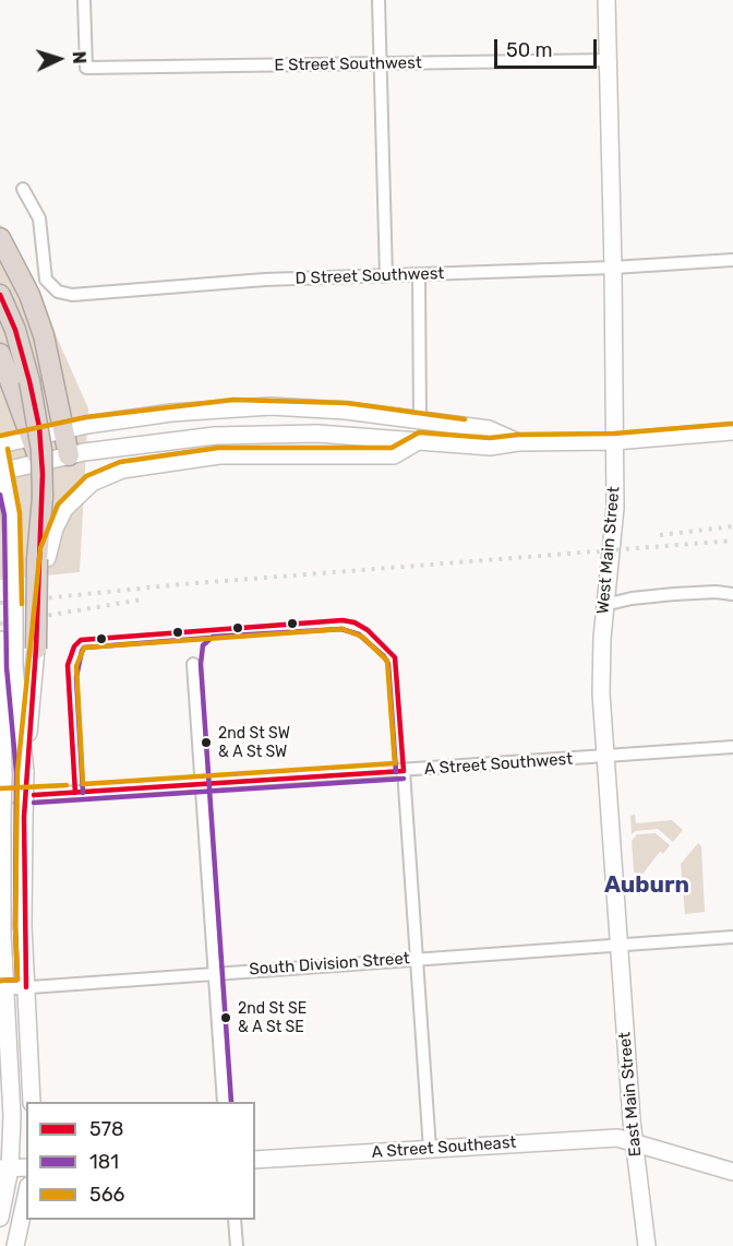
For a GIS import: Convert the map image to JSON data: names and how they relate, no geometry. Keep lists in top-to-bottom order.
{
  "streets": {
    "main road": ["West Main Street", "East Main Street", "A Street Southeast"],
    "street": [
      "E Street Southwest",
      "D Street Southwest",
      "A Street Southwest",
      "South Division Street"
    ]
  },
  "crossings": [
    ["E Street Southwest", "West Main Street"],
    ["D Street Southwest", "West Main Street"],
    ["West Main Street", "A Street Southwest"],
    ["West Main Street", "South Division Street"],
    ["West Main Street", "East Main Street"],
    ["South Division Street", "East Main Street"],
    ["East Main Street", "A Street Southeast"]
  ],
  "districts": ["Auburn"],
  "places": ["2nd St SW & A St SW", "2nd St SE & A St SE"],
  "lines": ["transit line 578", "transit line 566", "transit line 181"],
  "legend": ["578", "181", "566"],
  "scale_bar": "50 m",
  "north": "right"
}
